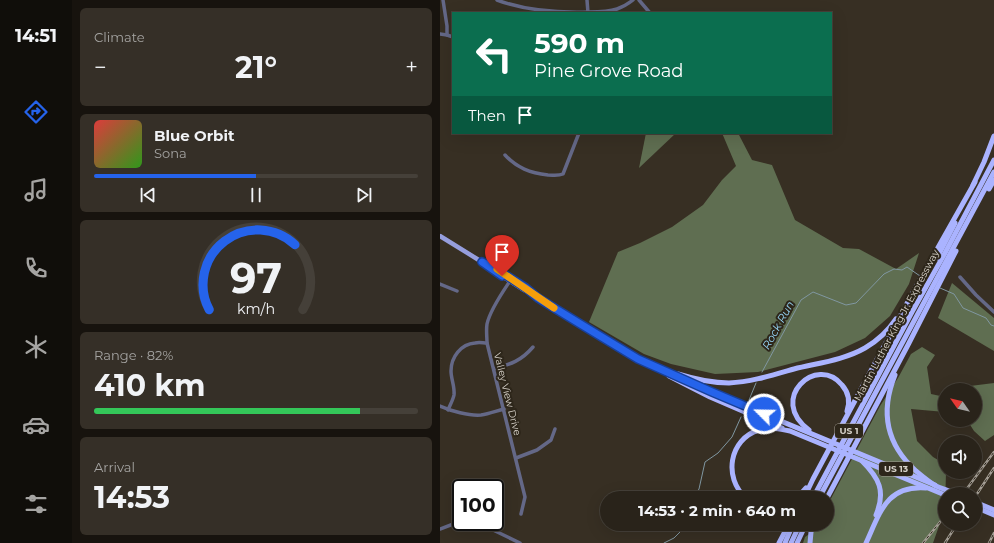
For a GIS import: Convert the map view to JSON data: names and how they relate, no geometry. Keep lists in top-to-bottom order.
{
  "streets": {
    "highway": ["Martin Luther King Jr. Expressway", "US 1", "US 13"],
    "street": ["Valley View Drive"]
  },
  "water": ["Rock Run"],
  "north": "top left",
  "page": {
    "tabs": "14:51",
    "tile": [
      "Climate",
      ["Range · 82%", "410 km"],
      ["Arrival", "14:53"]
    ],
    "turn": ["590 m", "Pine Grove Road"],
    "heat": ["−", "21°", "+"],
    "then": "Then",
    "song": ["Blue Orbit", "Sona"],
    "limit": "100",
    "trip": "14:53 · 2 min · 640 m",
    "gauge": ["97", "km/h"]
  }
}
